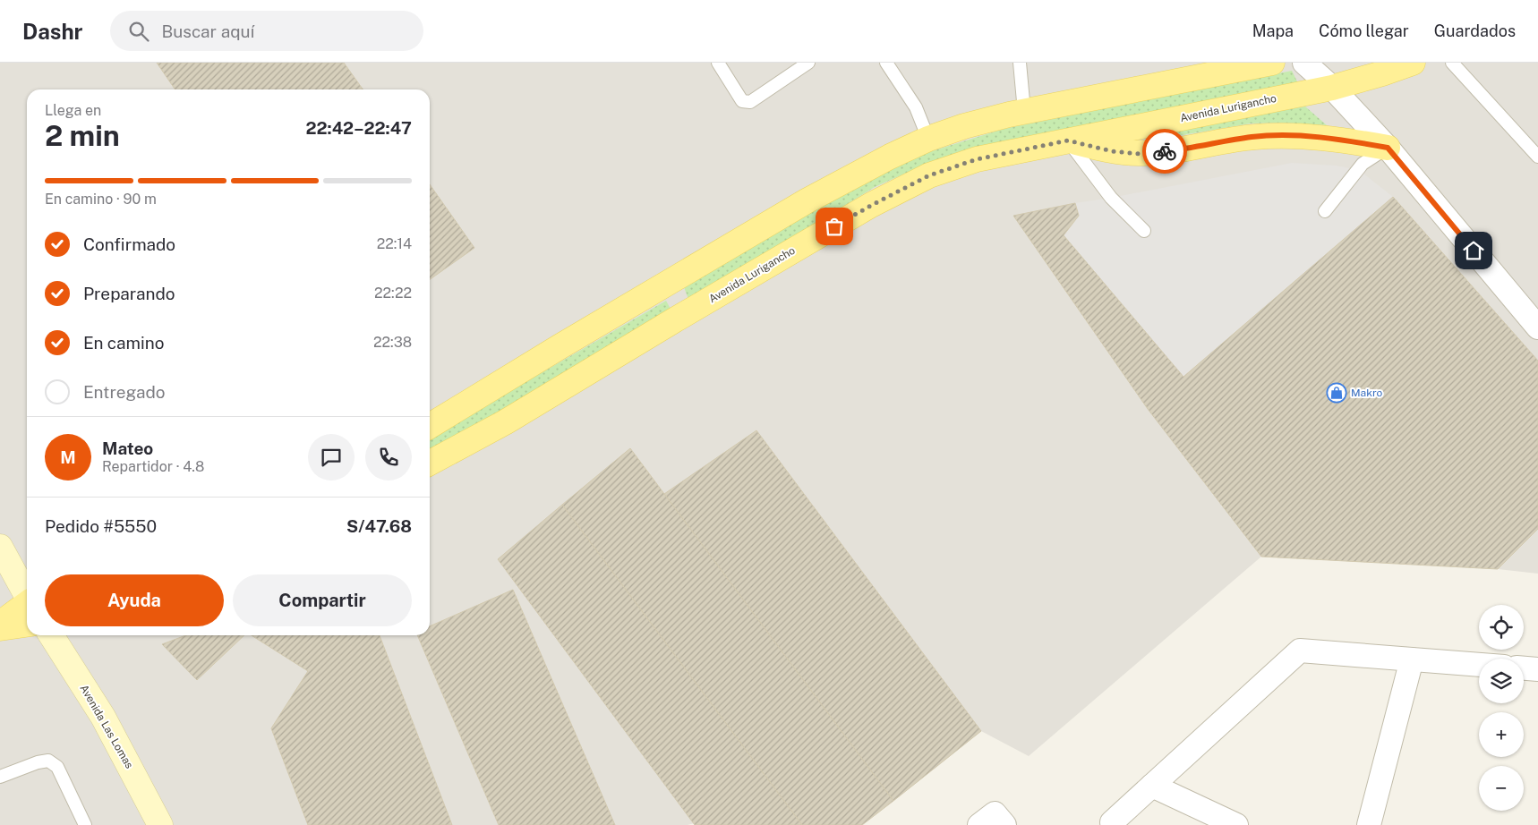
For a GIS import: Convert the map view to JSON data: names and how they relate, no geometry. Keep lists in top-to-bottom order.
{
  "streets": {
    "main road": ["Avenida Lurigancho"],
    "street": ["Avenida Las Lomas"]
  },
  "places": {
    "shop": ["Makro"]
  },
  "page": {
    "header": "Dashr",
    "search": "Buscar aquí",
    "nav": ["Mapa", "Cómo llegar", "Guardados"],
    "heading": ["2 min", "Llega en", "22:42–22:47"],
    "panel": [
      "Mateo",
      "Repartidor · 4.8",
      "Pedido #5550",
      "S/47.68"
    ],
    "bar": "En camino · 90 m",
    "list": [
      ["Confirmado", "22:14"],
      ["Preparando", "22:22"],
      ["En camino", "22:38"],
      "Entregado"
    ],
    "round": "M",
    "buttons": ["Ayuda", "Compartir"],
    "map_buttons": ["+", "−"]
  }
}
